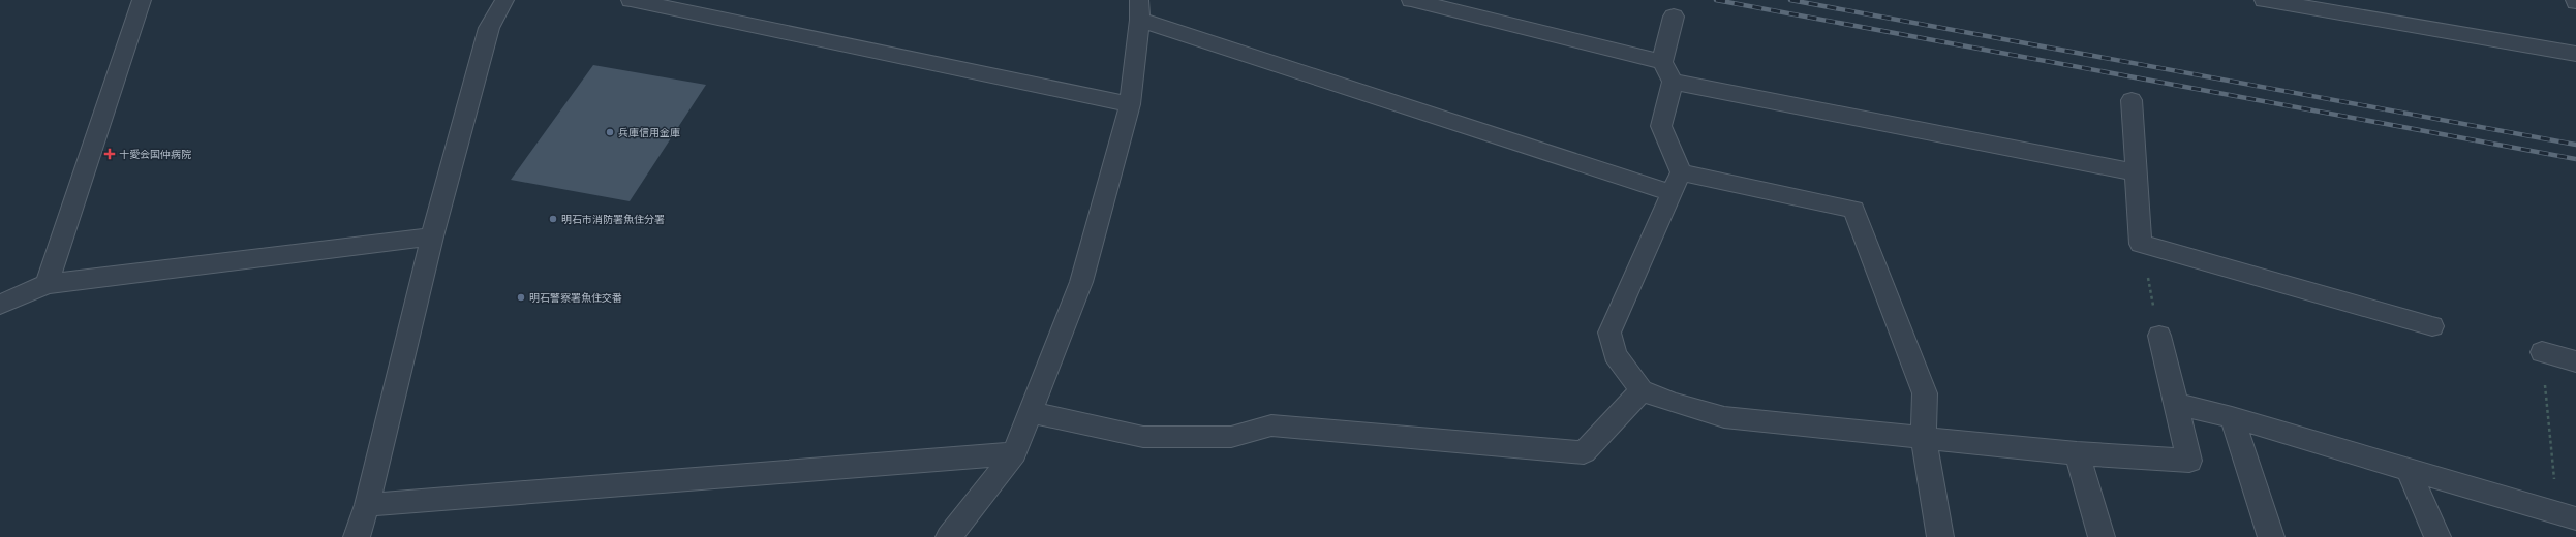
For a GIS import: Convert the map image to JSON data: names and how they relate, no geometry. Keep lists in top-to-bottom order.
{
  "places": {
    "other": ["兵庫信用金庫", "明石市消防署魚住分署", "明石警察署魚住交番"],
    "health": ["十愛会国仲病院"]
  }
}
